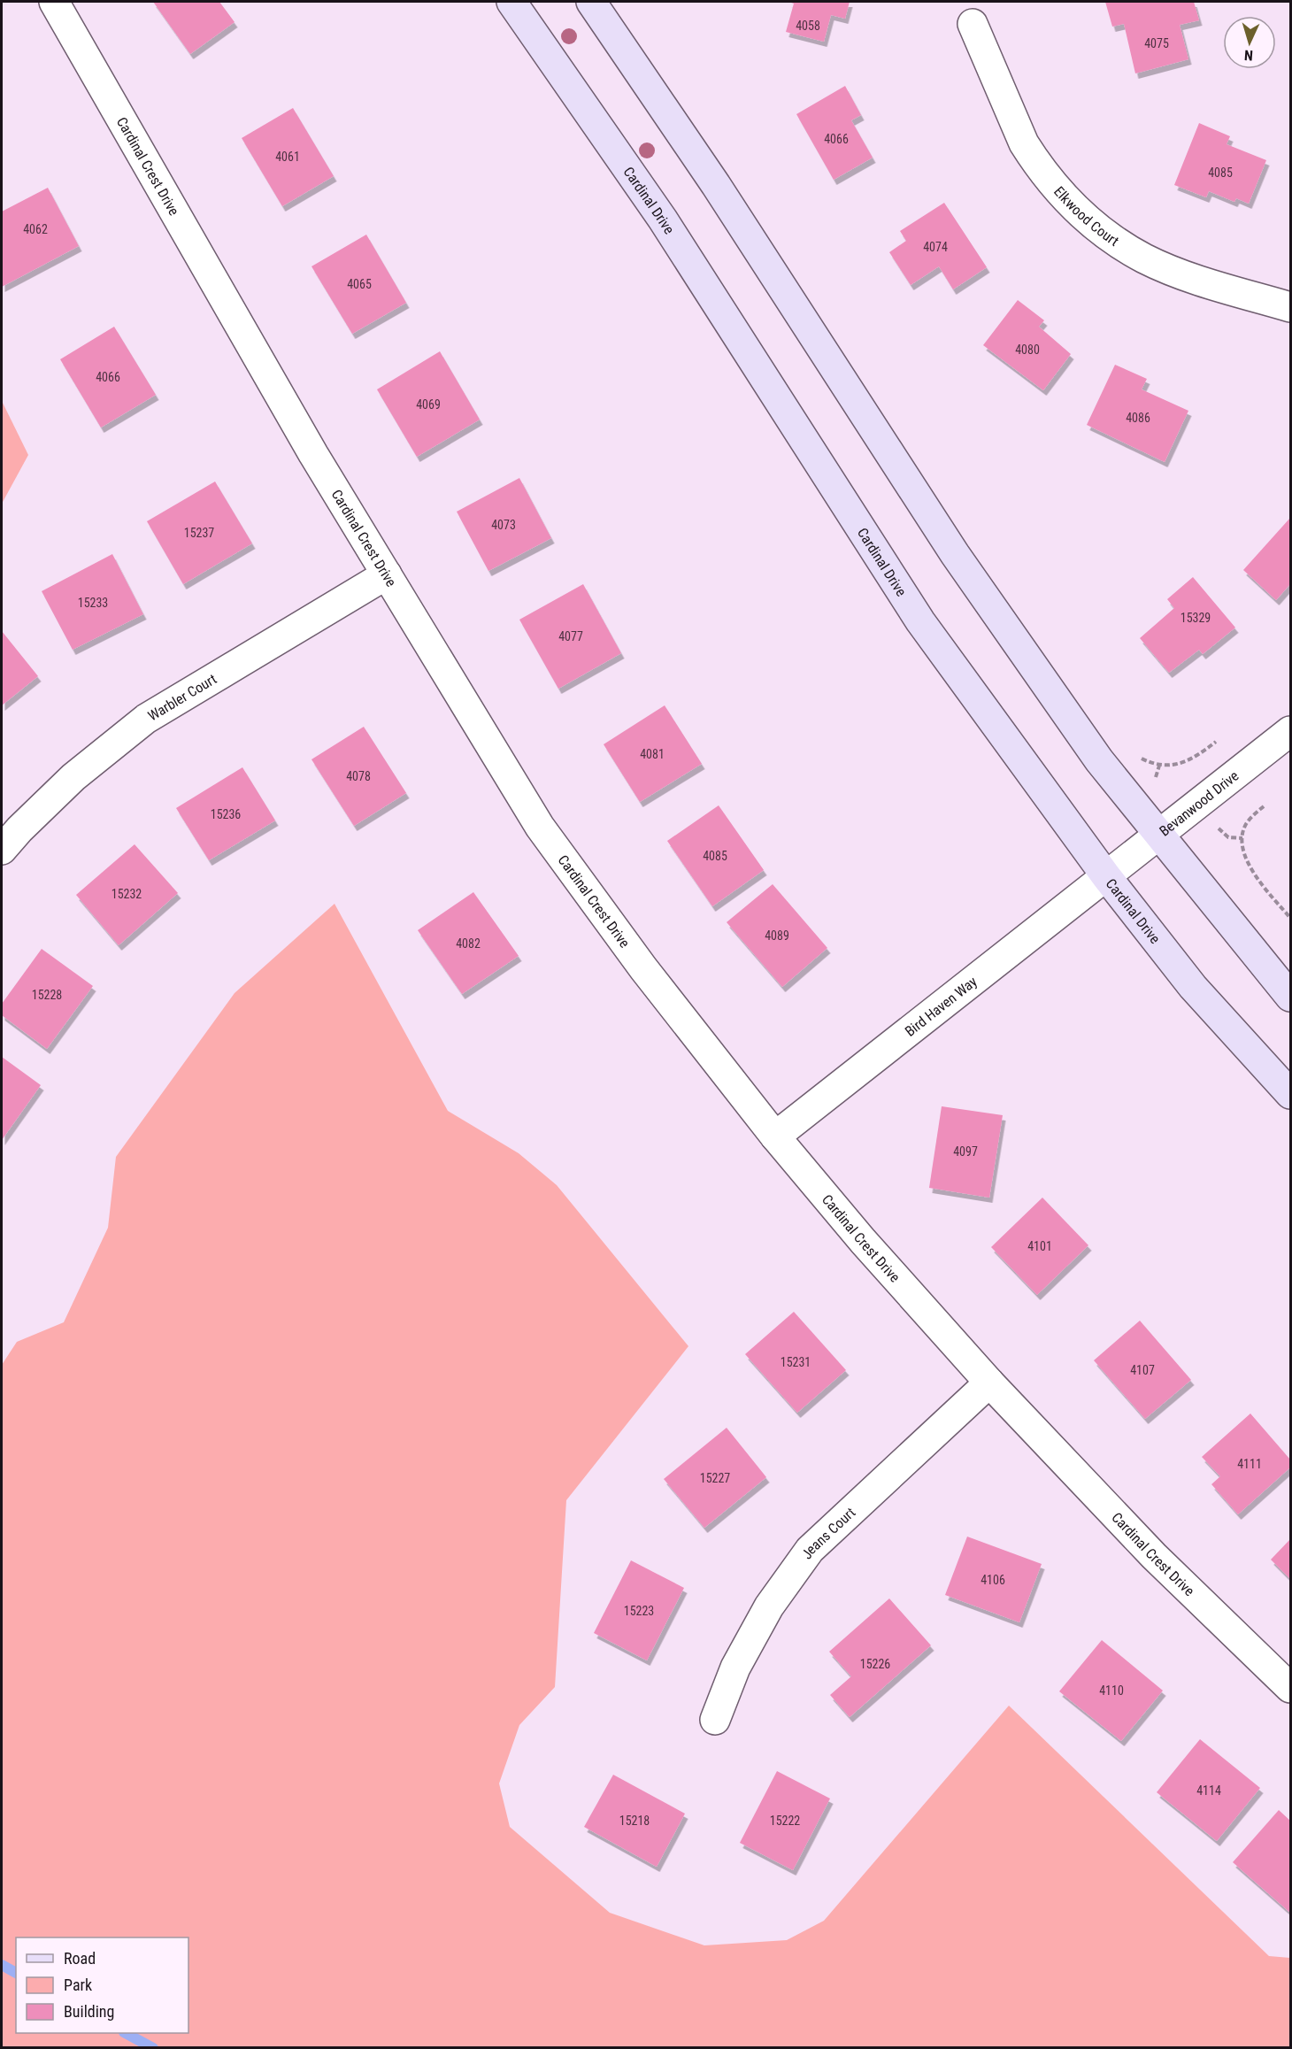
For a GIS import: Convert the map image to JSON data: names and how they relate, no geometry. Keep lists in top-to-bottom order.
{
  "streets": {
    "main road": ["Cardinal Drive"],
    "street": [
      "Cardinal Crest Drive",
      "Elkwood Court",
      "Warbler Court",
      "Bevanwood Drive",
      "Bird Haven Way",
      "Jeans Court"
    ]
  },
  "crossings": [
    ["Cardinal Crest Drive", "Warbler Court"],
    ["Cardinal Crest Drive", "Bird Haven Way"],
    ["Cardinal Crest Drive", "Jeans Court"],
    ["Cardinal Drive", "Bevanwood Drive"],
    ["Cardinal Drive", "Bird Haven Way"],
    ["Bevanwood Drive", "Bird Haven Way"]
  ],
  "house_numbers": [
    "4058",
    "4075",
    "4066",
    "4061",
    "4085",
    "4062",
    "4074",
    "4065",
    "4080",
    "4066",
    "4069",
    "4086",
    "4073",
    "15237",
    "15233",
    "15329",
    "4077",
    "4081",
    "4078",
    "15236",
    "4085",
    "15232",
    "4089",
    "4082",
    "15228",
    "4097",
    "4101",
    "15231",
    "4107",
    "4111",
    "15227",
    "4106",
    "15223",
    "15226",
    "4110",
    "4114",
    "15218",
    "15222"
  ],
  "legend": ["Road", "Park", "Building"],
  "north": "bottom"
}
